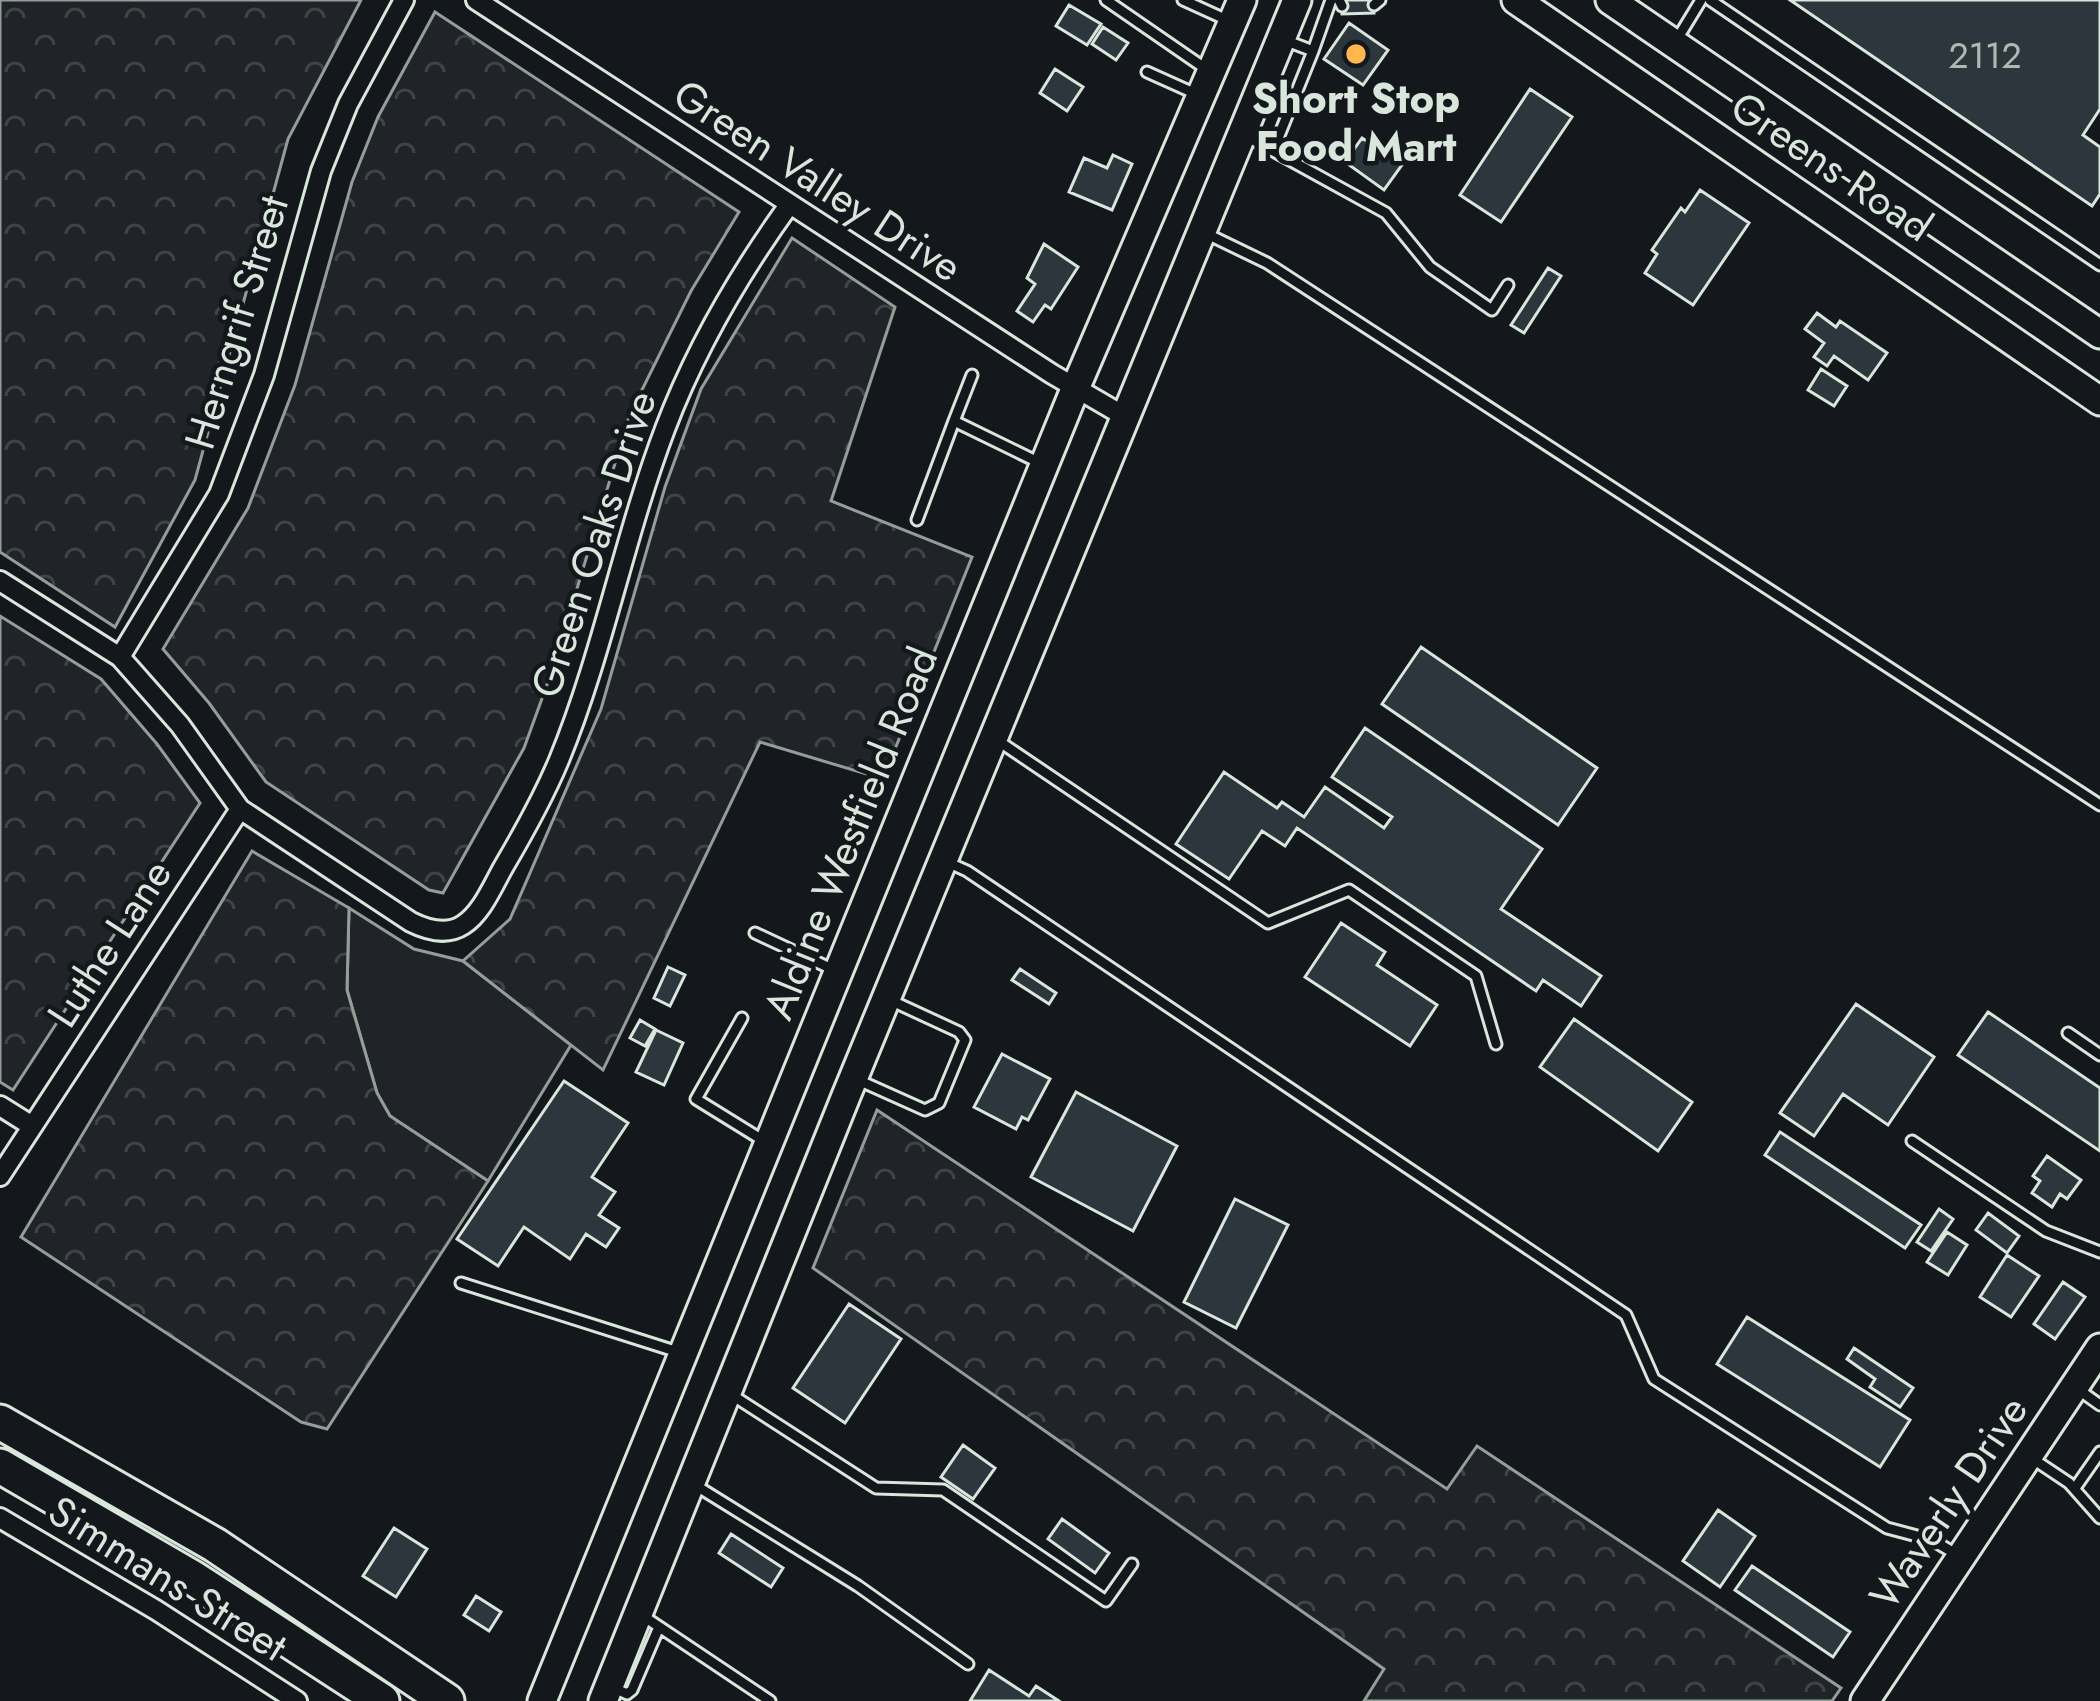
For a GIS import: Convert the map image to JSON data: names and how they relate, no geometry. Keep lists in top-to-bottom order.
{
  "streets": {
    "main road": ["Greens Road", "Aldine Westfield Road", "Waverly Drive"],
    "street": [
      "Green Valley Drive",
      "Herngrif Street",
      "Green Oaks Drive",
      "Luthe Lane",
      "Simmans Street"
    ]
  },
  "crossings": [
    ["Green Valley Drive", "Green Oaks Drive"],
    ["Green Valley Drive", "Aldine Westfield Road"],
    ["Green Oaks Drive", "Luthe Lane"]
  ],
  "places": ["Short Stop Food Mart"],
  "house_numbers": ["2112"]
}
